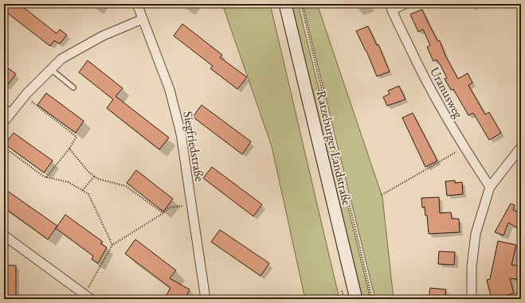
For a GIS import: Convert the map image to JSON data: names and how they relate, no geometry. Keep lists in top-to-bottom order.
{
  "streets": {
    "main road": ["Ratzeburger Landstraße"],
    "street": ["Uranusweg", "Siegfriedstraße"]
  }
}
